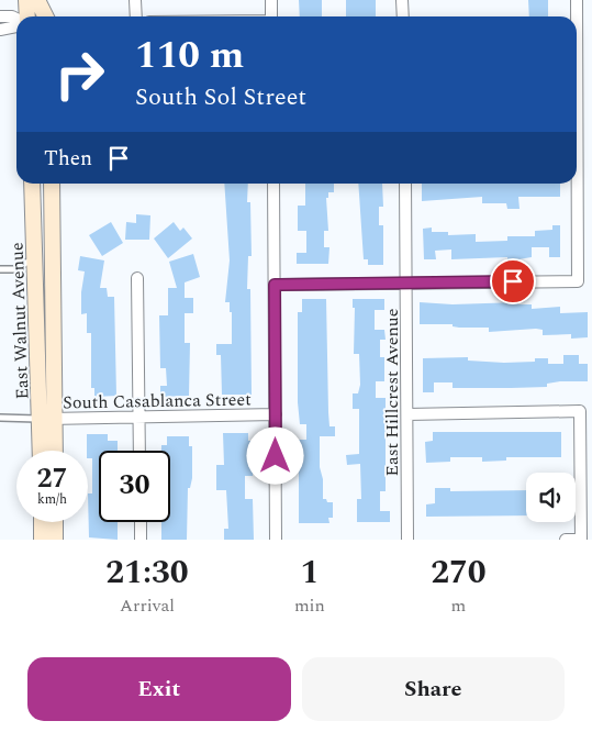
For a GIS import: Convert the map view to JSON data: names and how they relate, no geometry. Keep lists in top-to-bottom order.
{
  "streets": {
    "main road": ["East Walnut Avenue"],
    "street": ["East Hillcrest Avenue", "South Casablanca Street"]
  },
  "crossings": [
    ["East Walnut Avenue", "South Casablanca Street"]
  ],
  "page": {
    "turn": ["110 m", "South Sol Street"],
    "then": "Then",
    "speed": "27 km/h",
    "limit": "30",
    "eta": [
      "21:30",
      "Arrival",
      "1",
      "min",
      "270",
      "m"
    ],
    "buttons": ["Exit", "Share"]
  }
}
